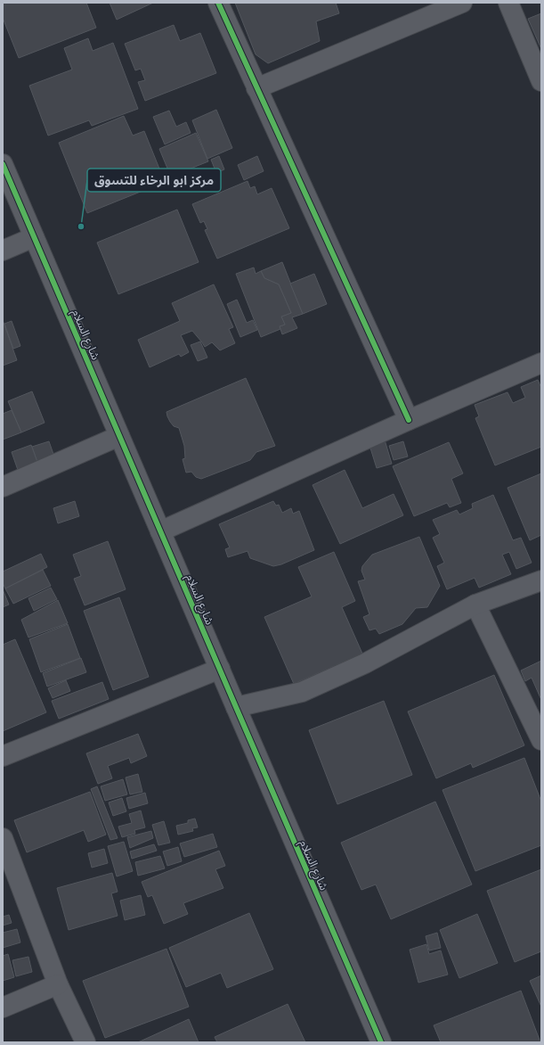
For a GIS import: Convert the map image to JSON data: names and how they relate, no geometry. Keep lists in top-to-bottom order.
{
  "streets": {
    "street": ["شارع السلام"]
  },
  "places": ["مركز ابو الرخاء للتسوق"]
}
